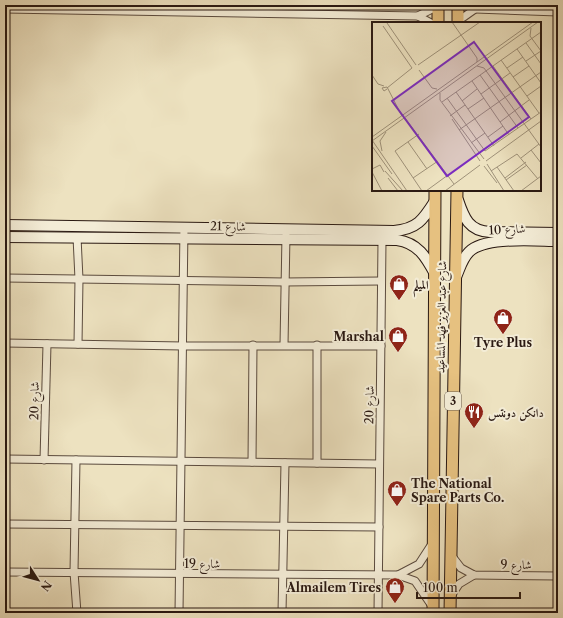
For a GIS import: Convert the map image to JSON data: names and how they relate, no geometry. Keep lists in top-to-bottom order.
{
  "streets": {
    "main road": ["شارع عبد العزيز فهد المساعيد", "3"],
    "street": [
      "شارع 21",
      "شارع 10",
      "شارع 20",
      "شارع 19",
      "شارع 9"
    ]
  },
  "crossings": [
    ["شارع 21", "شارع عبد العزيز فهد المساعيد"],
    ["شارع 21", "شارع 20"],
    ["شارع 10", "شارع عبد العزيز فهد المساعيد"],
    ["شارع عبد العزيز فهد المساعيد", "شارع 19"],
    ["شارع 20", "شارع 19"]
  ],
  "places": {
    "shop": [
      "الميلم",
      "Tyre Plus",
      "Marshal",
      "The National Spare Parts Co.",
      "Almailem Tires"
    ],
    "restaurant": ["دانكن دونتس"]
  },
  "scale_bar": "100 m",
  "north": "bottom right"
}
